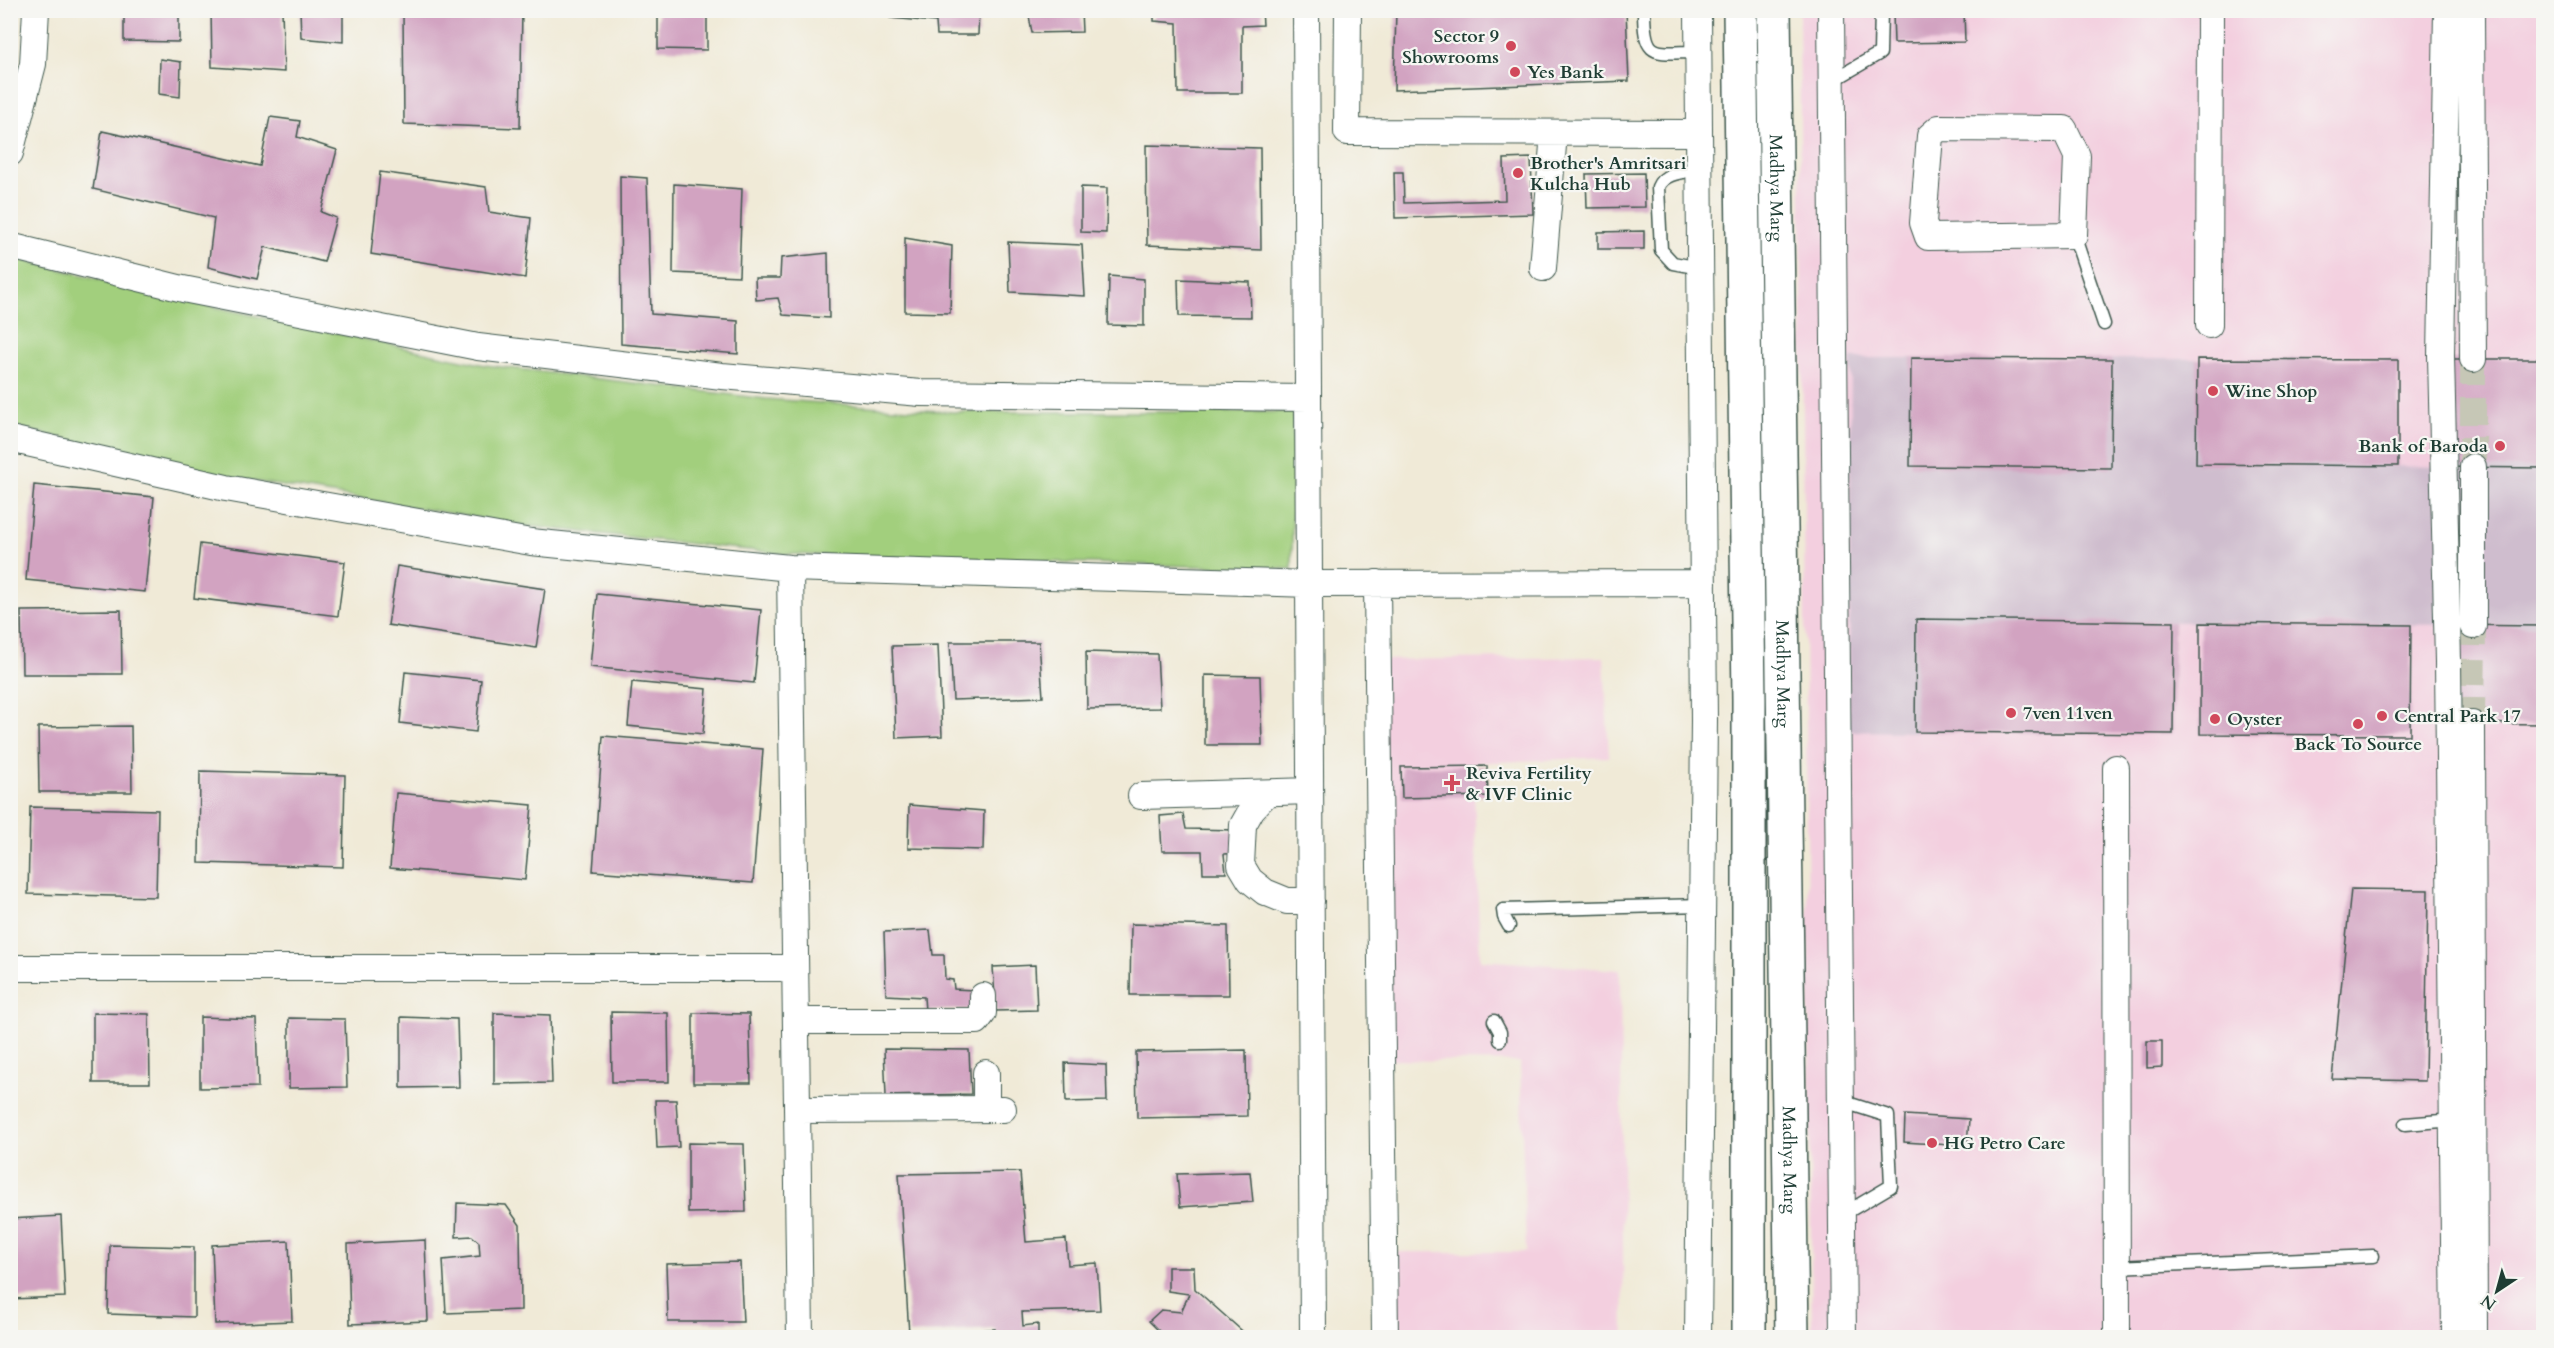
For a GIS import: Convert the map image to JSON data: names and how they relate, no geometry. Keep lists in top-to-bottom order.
{
  "streets": {
    "main road": ["Madhya Marg"]
  },
  "places": {
    "other": [
      "Sector 9 Showrooms",
      "Yes Bank",
      "Brother's Amritsari Kulcha Hub",
      "Wine Shop",
      "Bank of Baroda",
      "7ven 11ven",
      "Central Park 17",
      "Oyster",
      "Back To Source",
      "HG Petro Care"
    ],
    "health": ["Reviva Fertility & IVF Clinic"]
  },
  "north": "bottom left"
}
